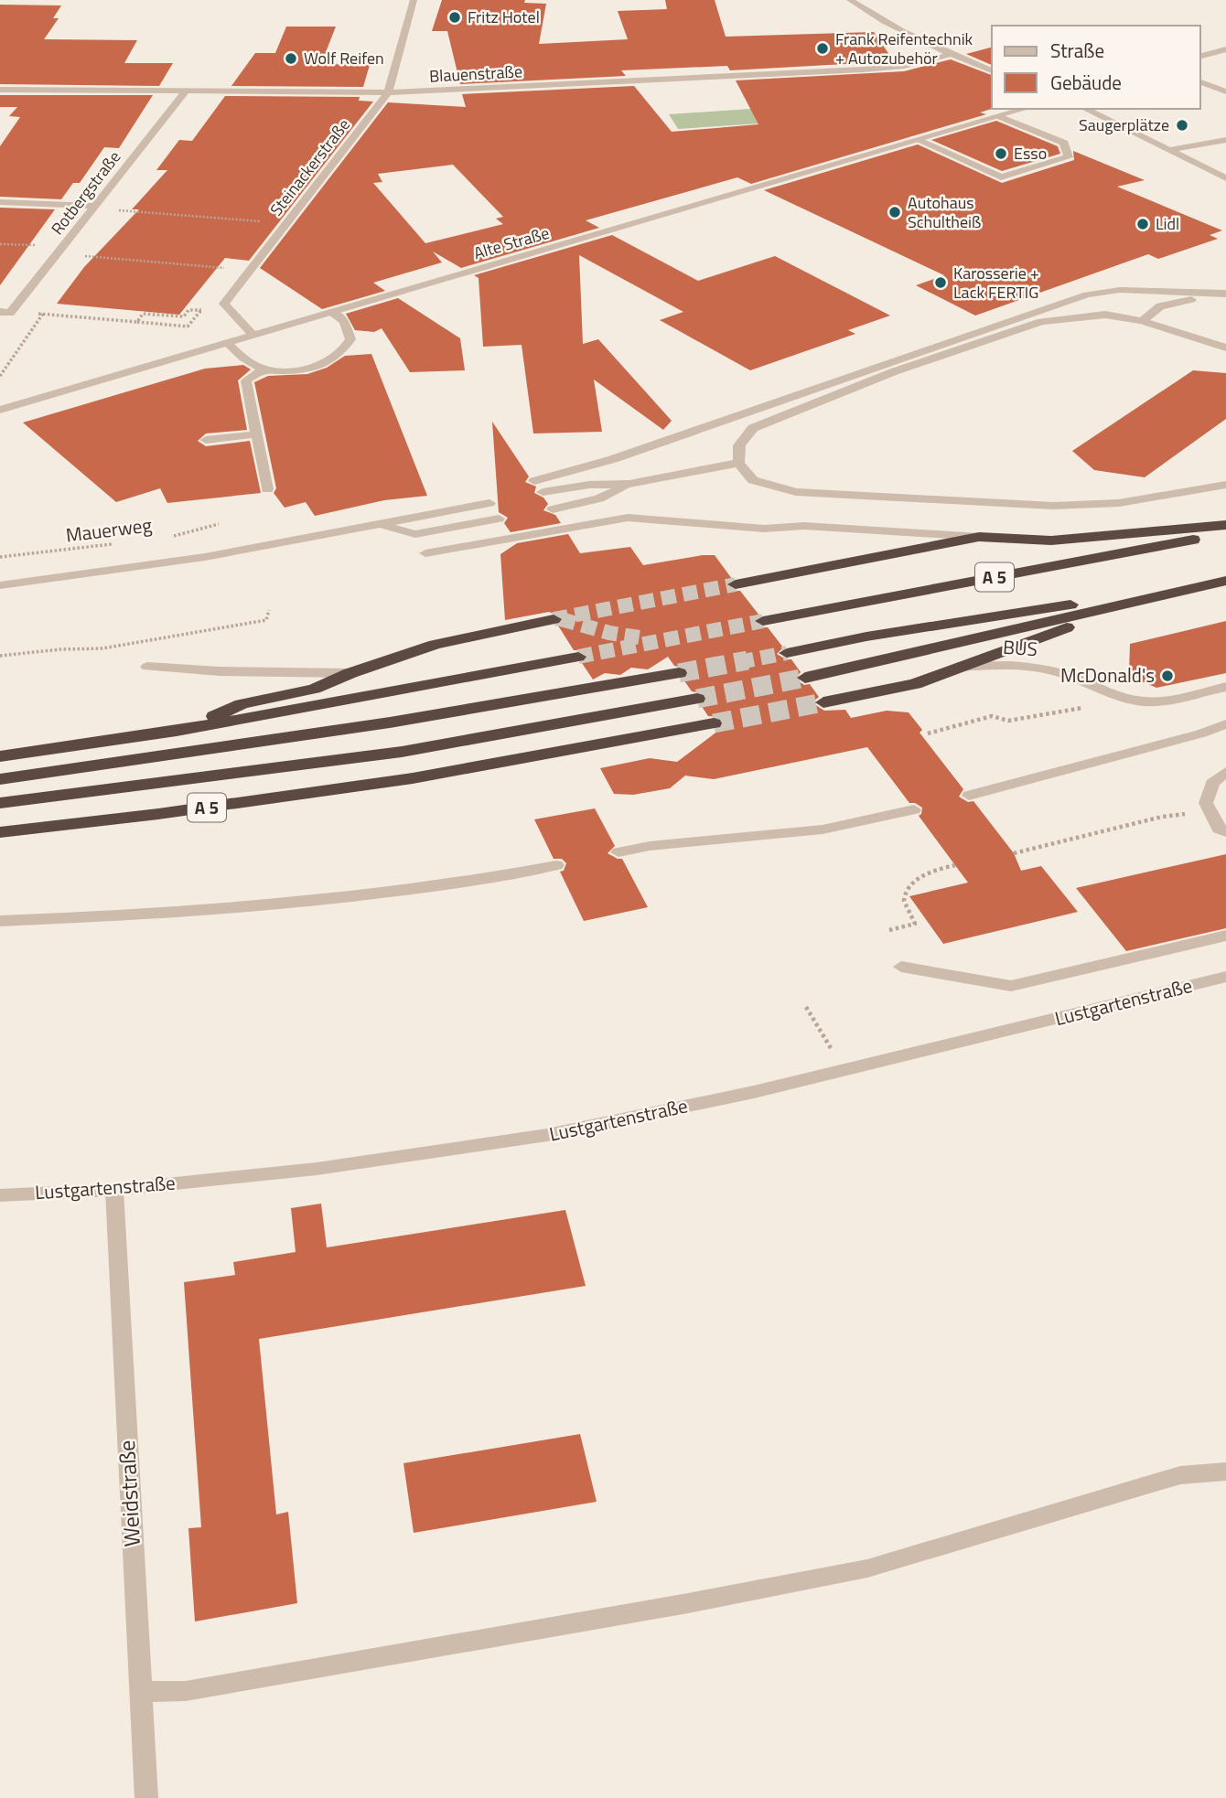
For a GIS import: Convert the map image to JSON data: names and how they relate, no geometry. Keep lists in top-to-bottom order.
{
  "streets": {
    "highway": ["A 5"],
    "street": [
      "Blauenstraße",
      "Steinackerstraße",
      "Rotbergstraße",
      "Alte Straße",
      "BUS",
      "Lustgartenstraße",
      "Weidstraße"
    ],
    "path": ["Mauerweg"]
  },
  "crossings": [
    ["Blauenstraße", "Steinackerstraße"],
    ["Blauenstraße", "Rotbergstraße"],
    ["Steinackerstraße", "Alte Straße"],
    ["A 5", "BUS"],
    ["Lustgartenstraße", "Weidstraße"]
  ],
  "places": [
    "Fritz Hotel",
    "Frank Reifentechnik + Autozubehör",
    "Wolf Reifen",
    "Saugerplätze",
    "Esso",
    "Autohaus Schultheiß",
    "Lidl",
    "Karosserie + Lack FERTIG",
    "McDonald's"
  ],
  "legend": ["Straße", "Gebäude"]
}
